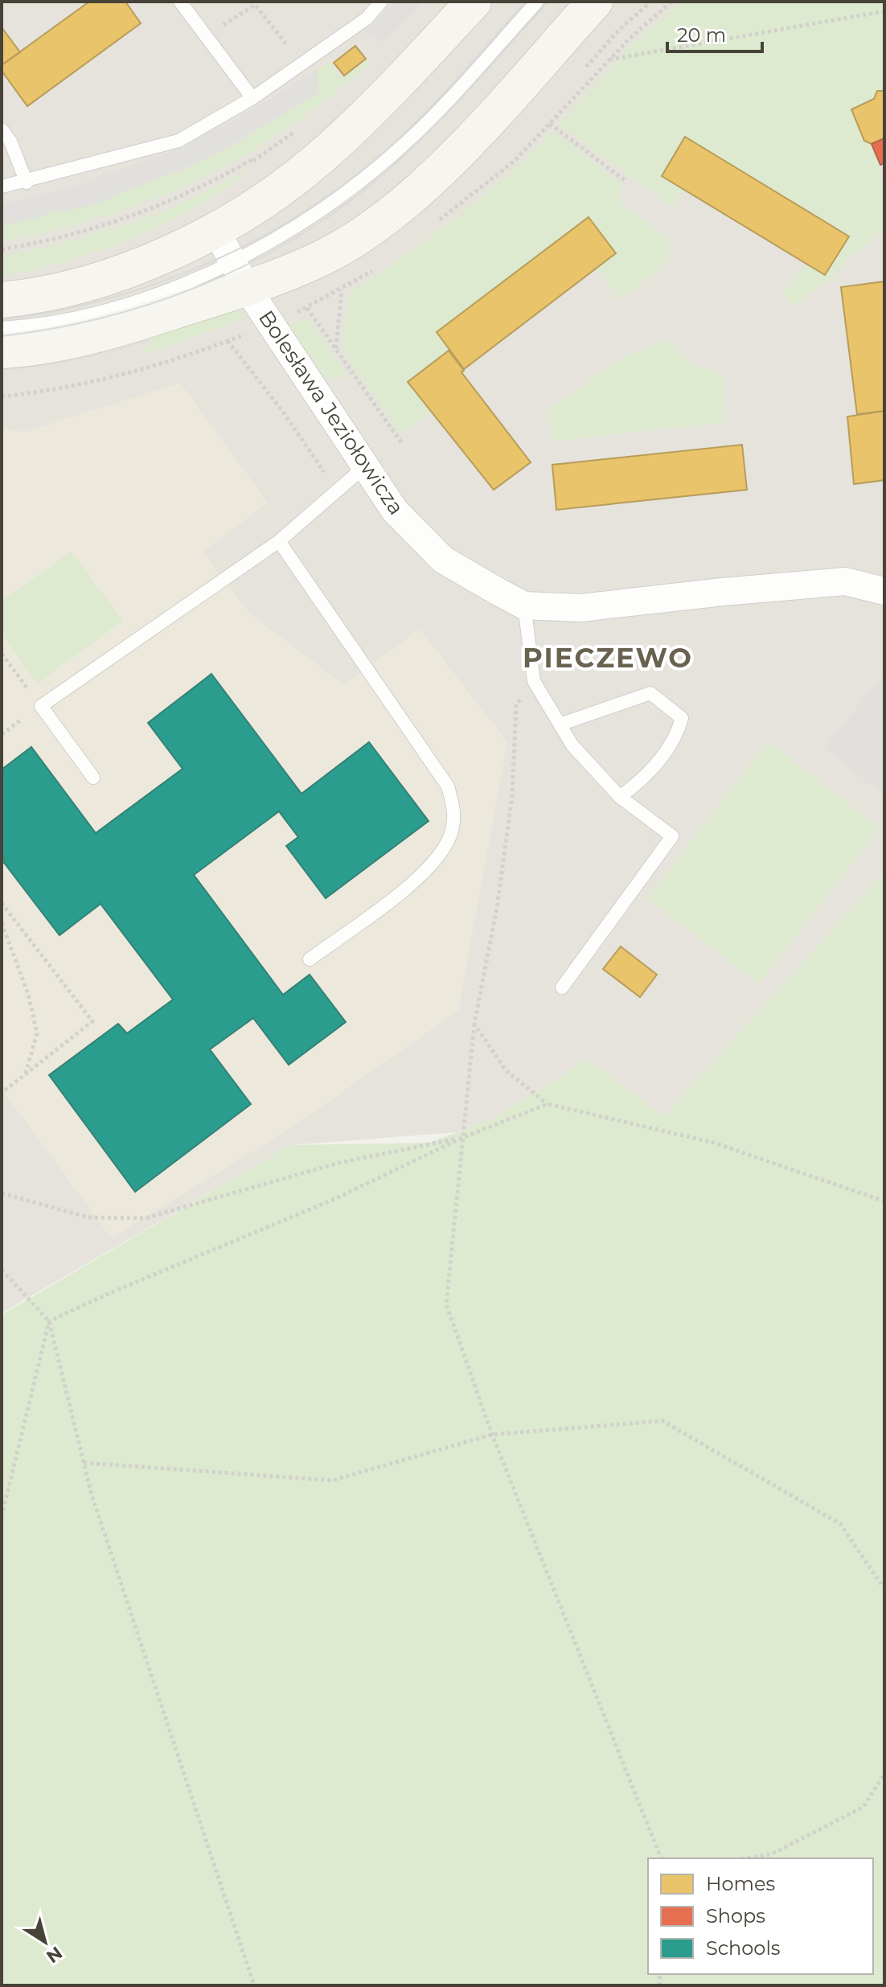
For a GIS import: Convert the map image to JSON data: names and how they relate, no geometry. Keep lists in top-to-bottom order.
{
  "streets": {
    "street": ["Bolesława Jeziołowicza"]
  },
  "districts": ["PIECZEWO"],
  "legend": ["Homes", "Shops", "Schools"],
  "scale_bar": "20 m",
  "north": "bottom right"
}
